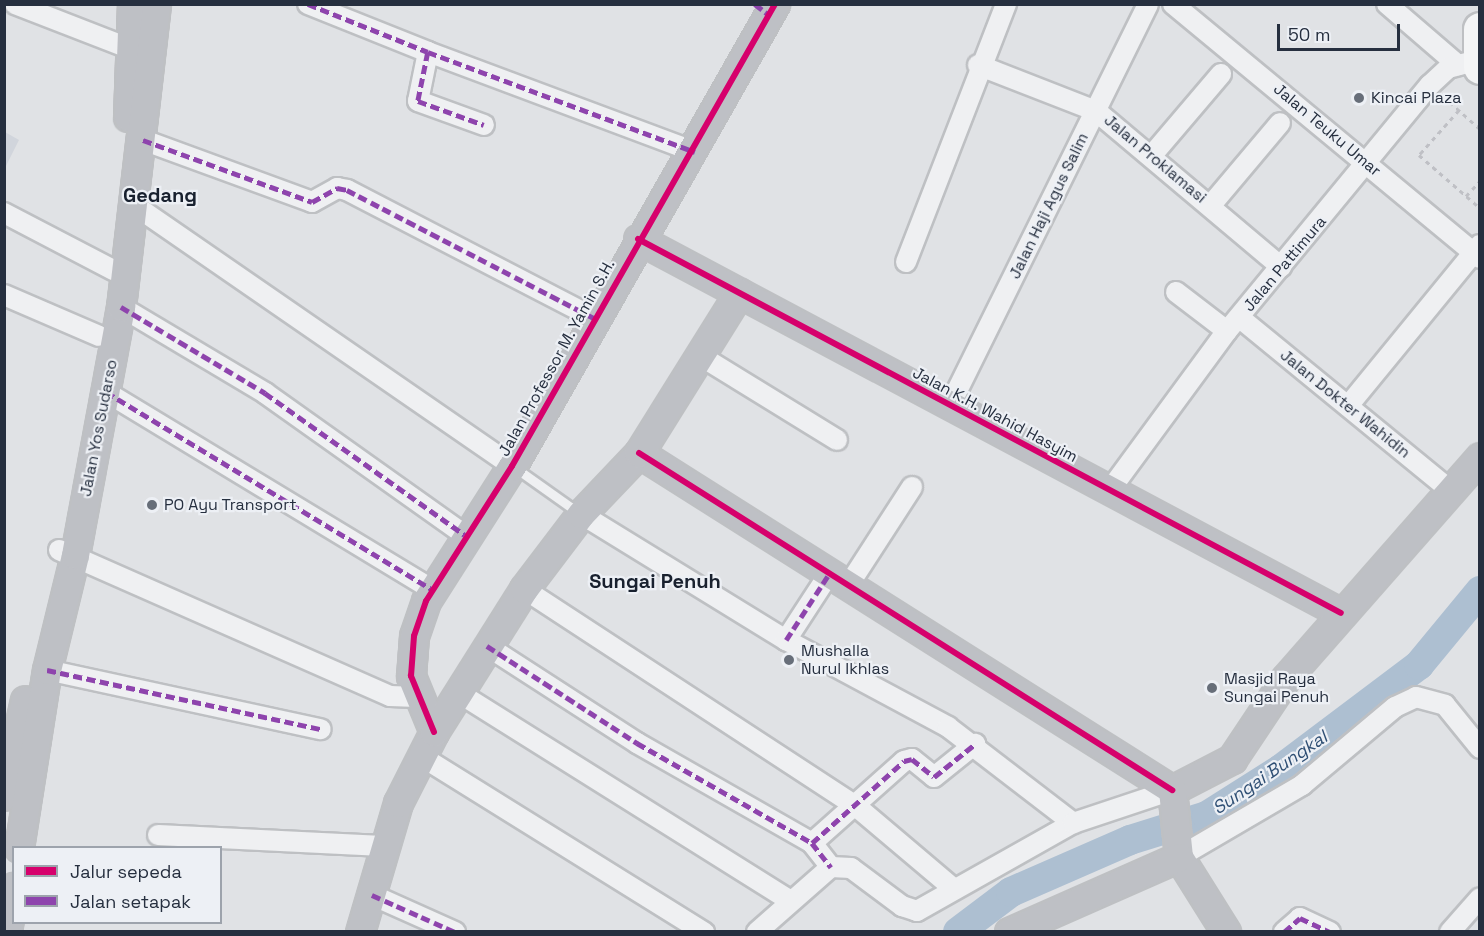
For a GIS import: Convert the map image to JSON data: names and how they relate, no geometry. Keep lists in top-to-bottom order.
{
  "streets": {
    "street": [
      "Jalan Teuku Umar",
      "Jalan Proklamasi",
      "Jalan Haji Agus Salim",
      "Jalan Pattimura",
      "Jalan Professor M. Yamin S.H.",
      "Jalan Dokter Wahidin",
      "Jalan K.H. Wahid Hasyim",
      "Jalan Yos Sudarso"
    ]
  },
  "crossings": [
    ["Jalan Teuku Umar", "Jalan Pattimura"],
    ["Jalan Proklamasi", "Jalan Haji Agus Salim"],
    ["Jalan Proklamasi", "Jalan Pattimura"],
    ["Jalan Haji Agus Salim", "Jalan K.H. Wahid Hasyim"],
    ["Jalan Pattimura", "Jalan Dokter Wahidin"],
    ["Jalan Pattimura", "Jalan K.H. Wahid Hasyim"],
    ["Jalan Professor M. Yamin S.H.", "Jalan K.H. Wahid Hasyim"]
  ],
  "districts": ["Gedang", "Sungai Penuh"],
  "water": ["Sungai Bungkal"],
  "places": [
    "Kincai Plaza",
    "PO Ayu Transport",
    "Mushalla Nurul Ikhlas",
    "Masjid Raya Sungai Penuh"
  ],
  "legend": ["Jalur sepeda", "Jalan setapak"],
  "scale_bar": "50 m"
}
